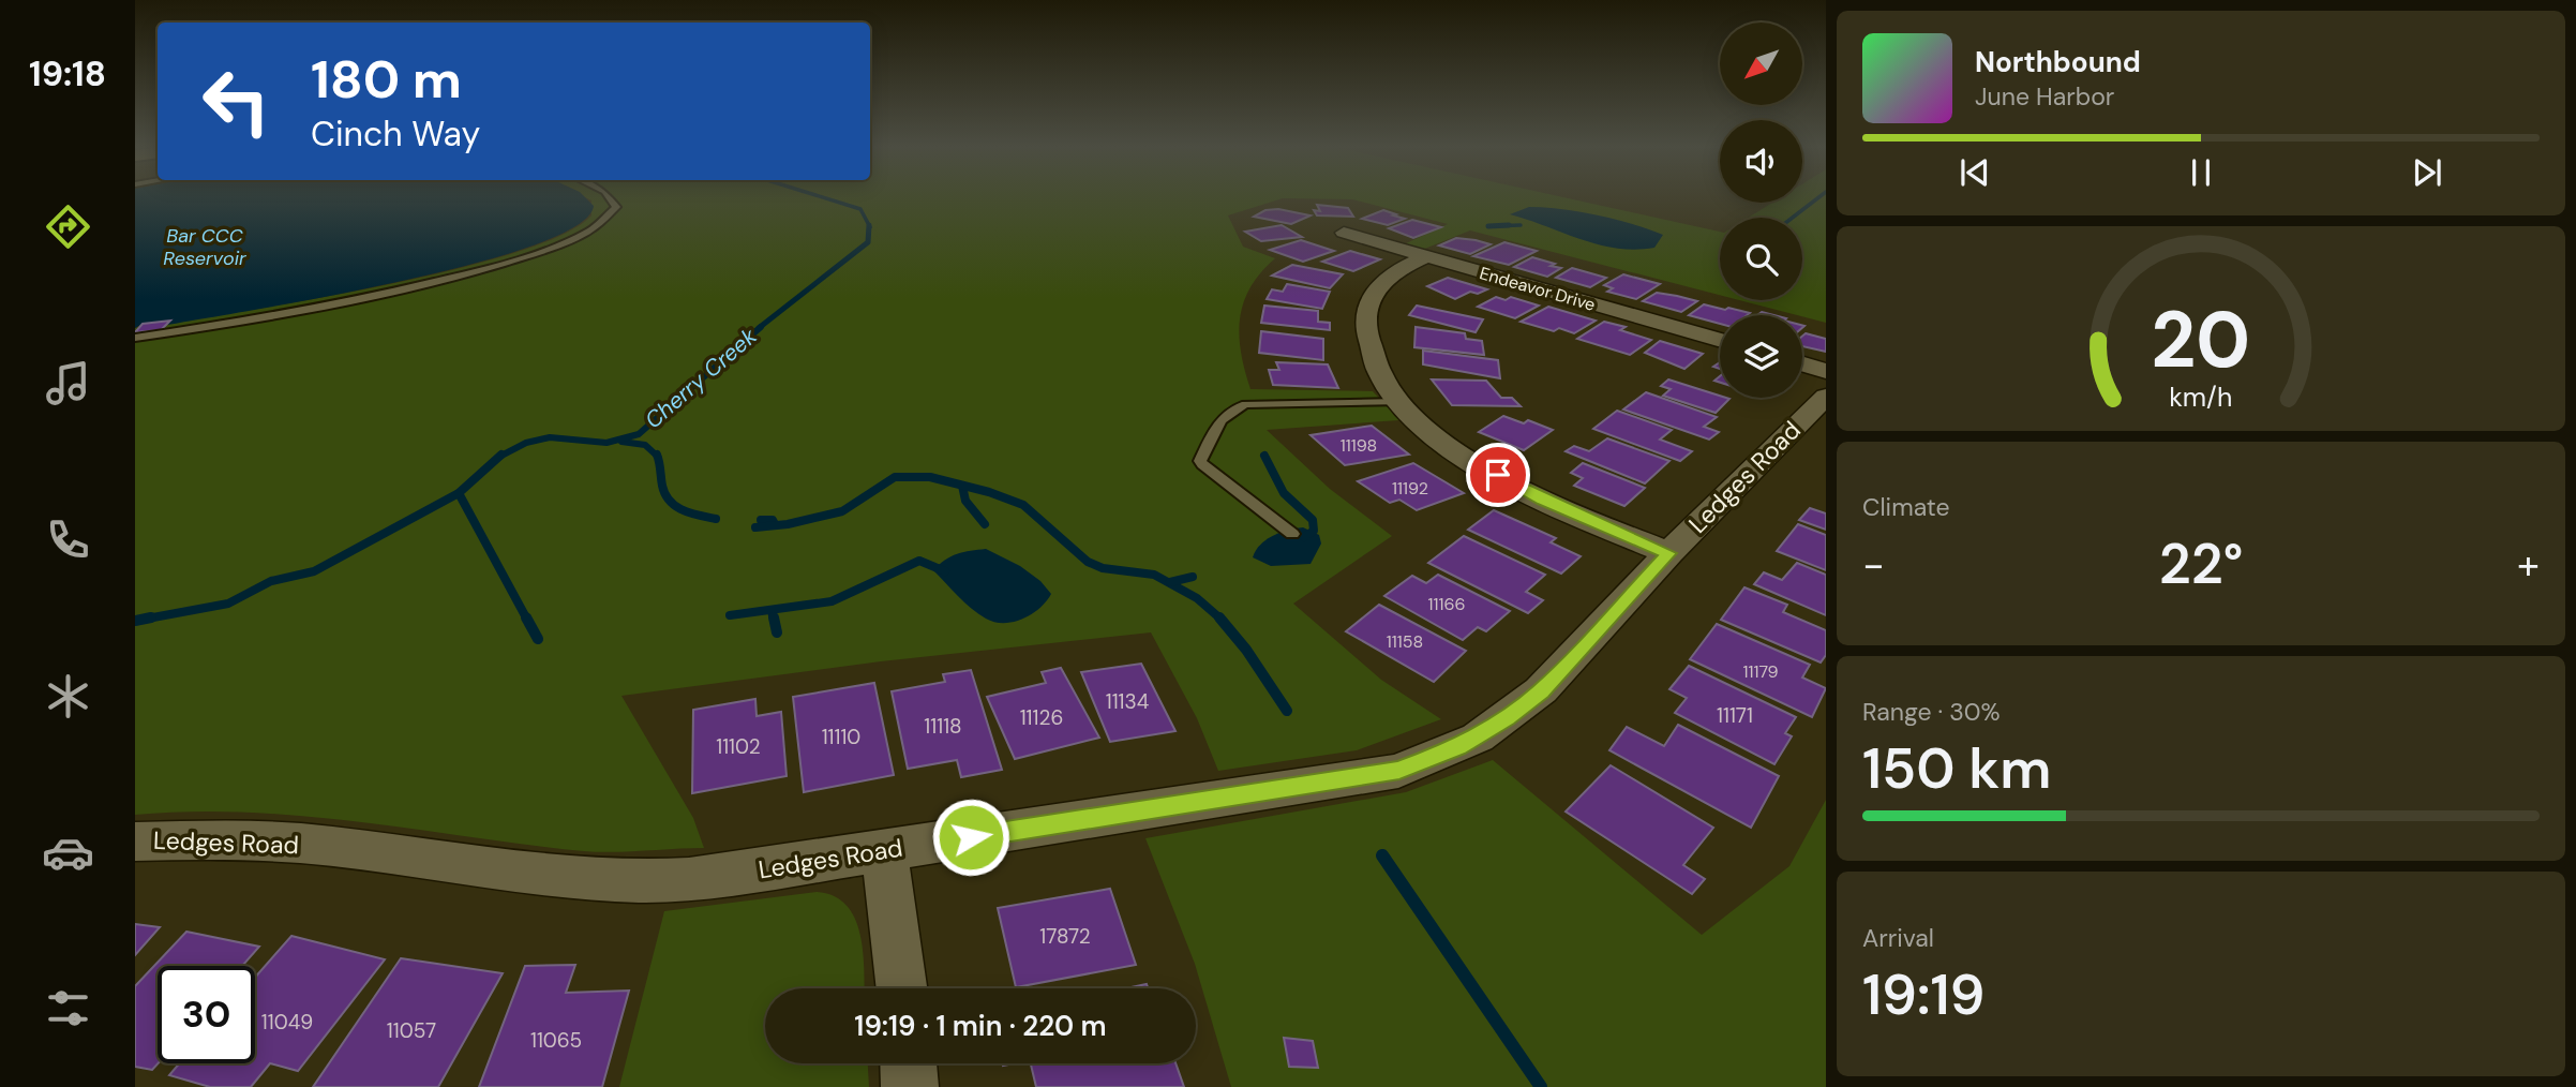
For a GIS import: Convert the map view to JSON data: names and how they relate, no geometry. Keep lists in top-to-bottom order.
{
  "streets": {
    "street": ["Endeavor Drive", "Ledges Road"]
  },
  "water": ["Bar CCC Reservoir", "Cherry Creek"],
  "house_numbers": [
    "11198",
    "11192",
    "11166",
    "11158",
    "11179",
    "11134",
    "11171",
    "11126",
    "11118",
    "11110",
    "11102",
    "17872",
    "11049",
    "11057",
    "11065"
  ],
  "north": "bottom left",
  "page": {
    "tabs": "19:18",
    "turn": ["180 m", "Cinch Way"],
    "song": ["Northbound", "June Harbor"],
    "tile": [
      "Climate",
      ["Range · 30%", "150 km"],
      ["Arrival", "19:19"]
    ],
    "heat": ["−", "22°", "+"],
    "limit": "30",
    "trip": "19:19 · 1 min · 220 m",
    "gauge": ["20", "km/h"]
  }
}
